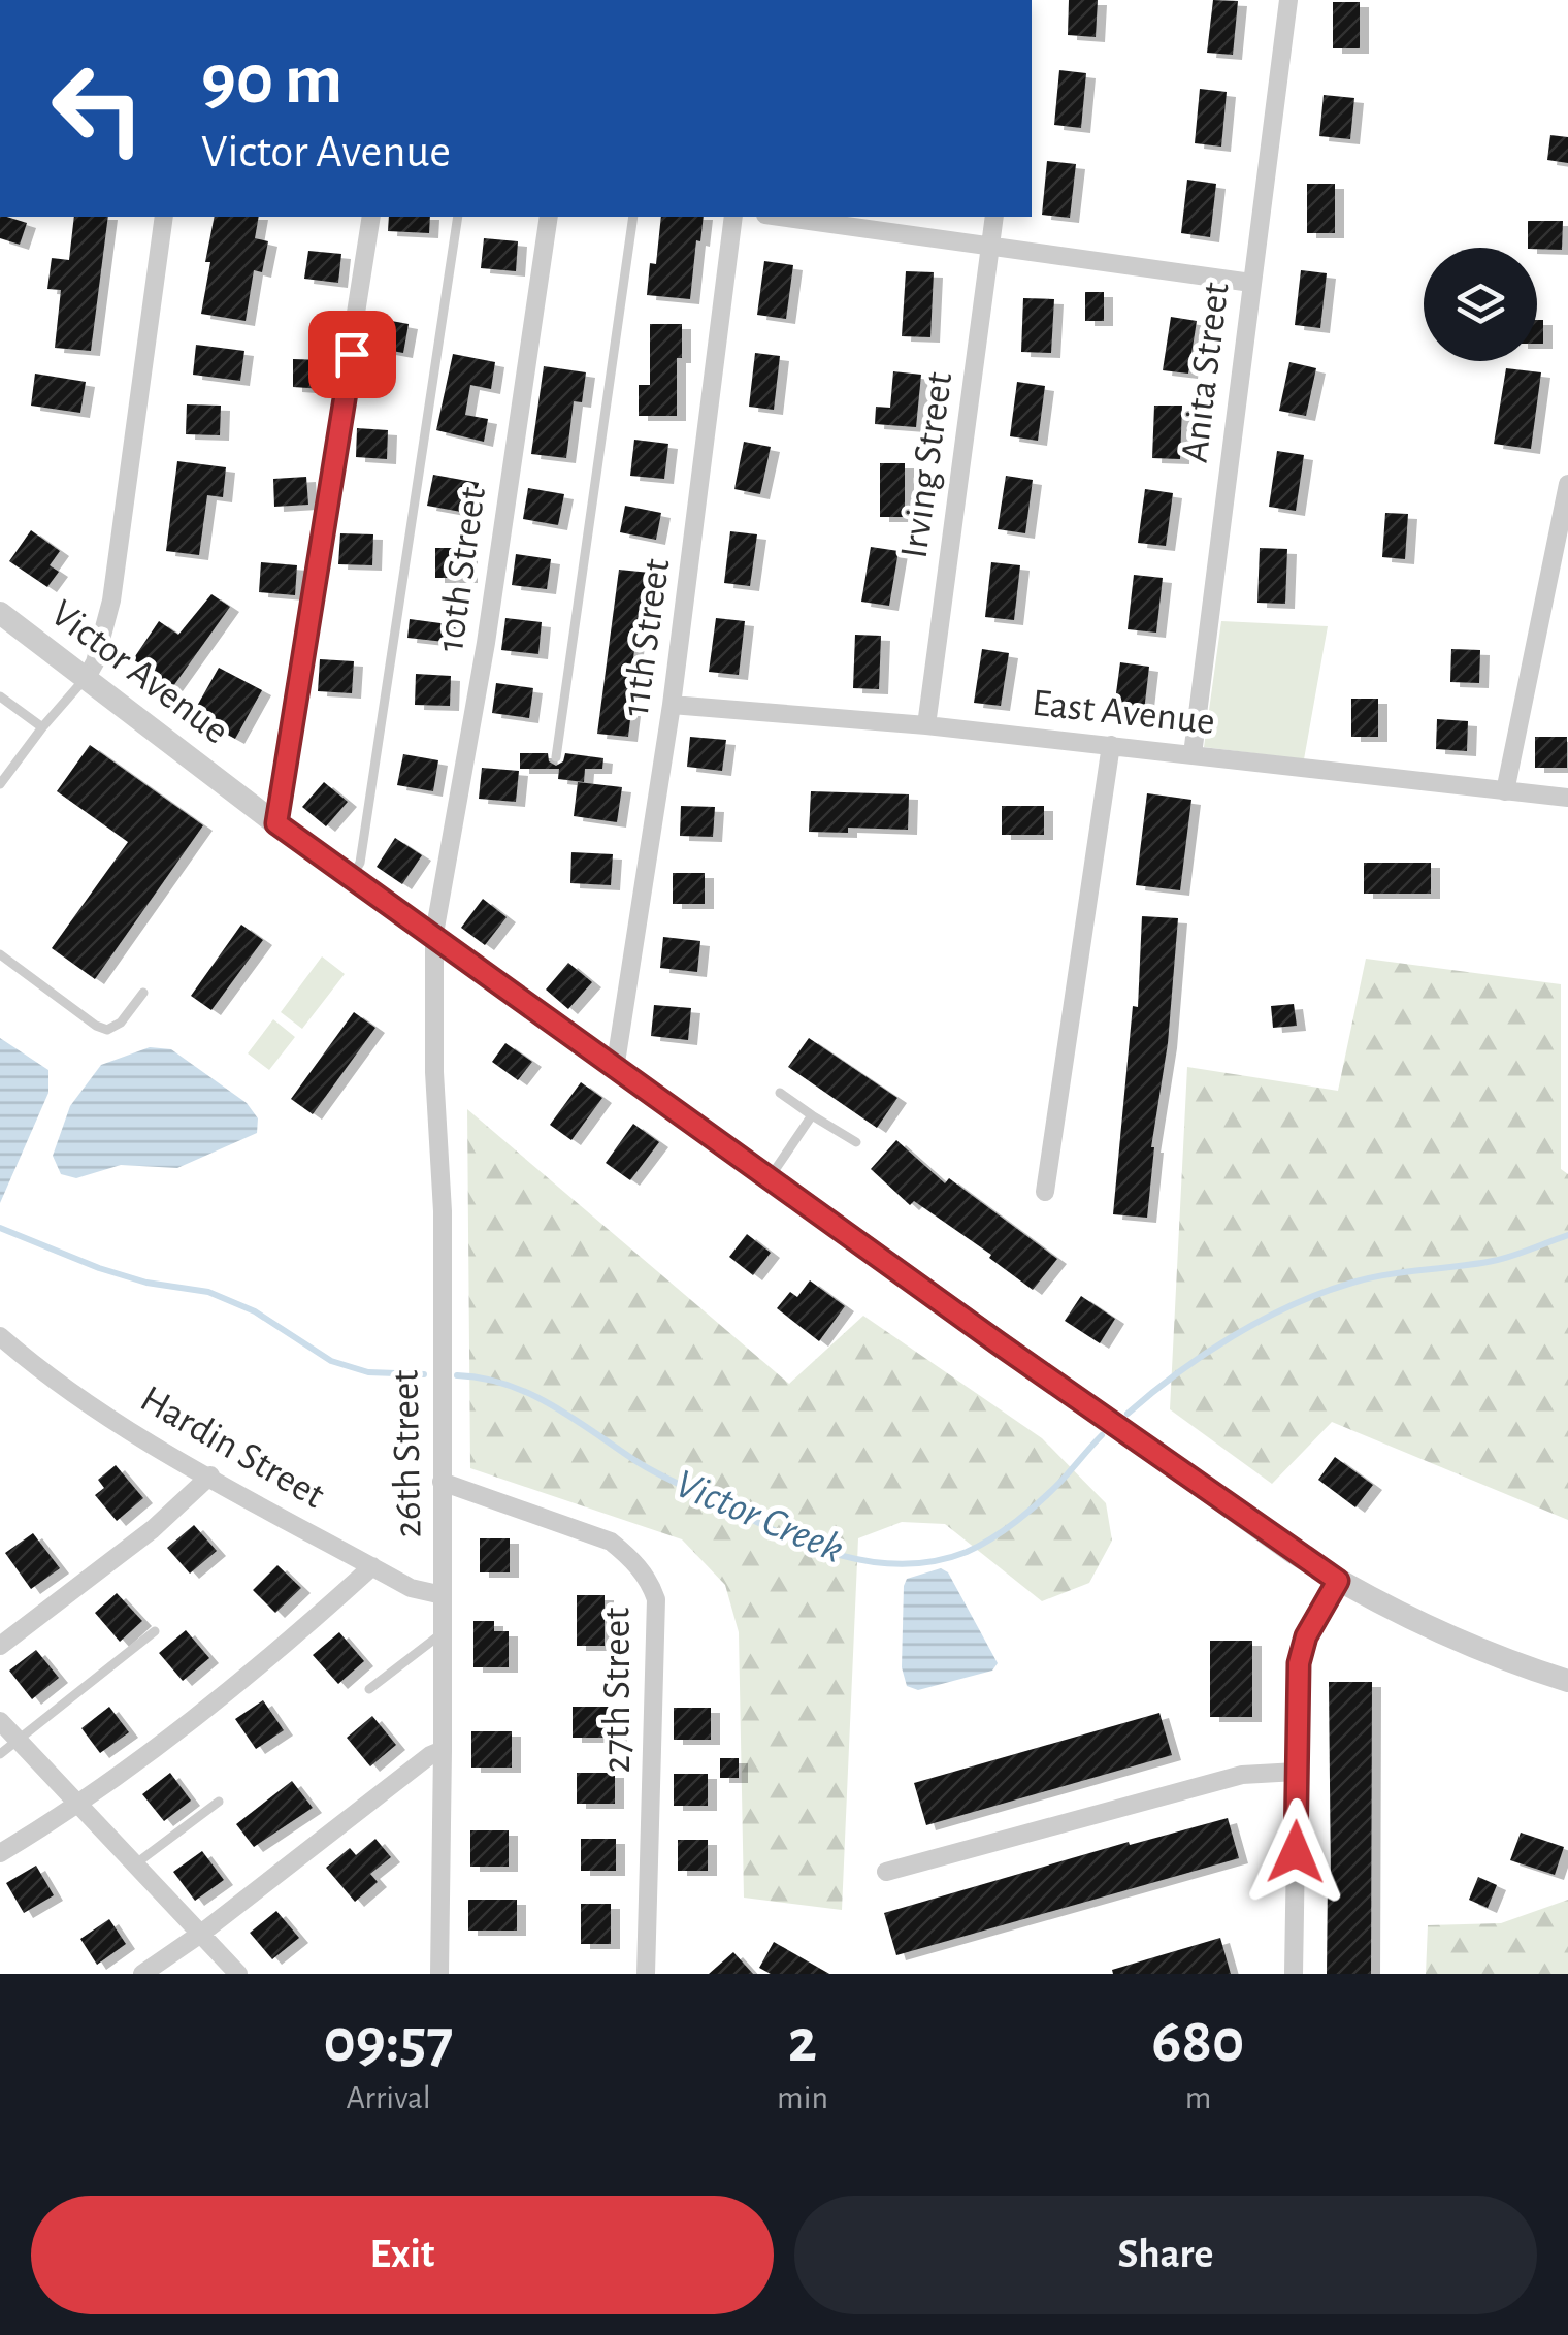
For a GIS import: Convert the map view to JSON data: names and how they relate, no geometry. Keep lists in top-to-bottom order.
{
  "streets": {
    "street": [
      "Anita Street",
      "Irving Street",
      "10th Street",
      "11th Street",
      "Victor Avenue",
      "East Avenue",
      "Hardin Street",
      "26th Street",
      "27th Street"
    ]
  },
  "crossings": [
    ["Anita Street", "East Avenue"],
    ["Irving Street", "East Avenue"],
    ["10th Street", "Victor Avenue"],
    ["10th Street", "26th Street"],
    ["11th Street", "Victor Avenue"],
    ["11th Street", "East Avenue"],
    ["Victor Avenue", "26th Street"],
    ["Hardin Street", "26th Street"],
    ["26th Street", "27th Street"]
  ],
  "water": ["Victor Creek"],
  "page": {
    "turn": ["90 m", "Victor Avenue"],
    "eta": [
      "09:57",
      "Arrival",
      "2",
      "min",
      "680",
      "m"
    ],
    "buttons": ["Exit", "Share"]
  }
}
